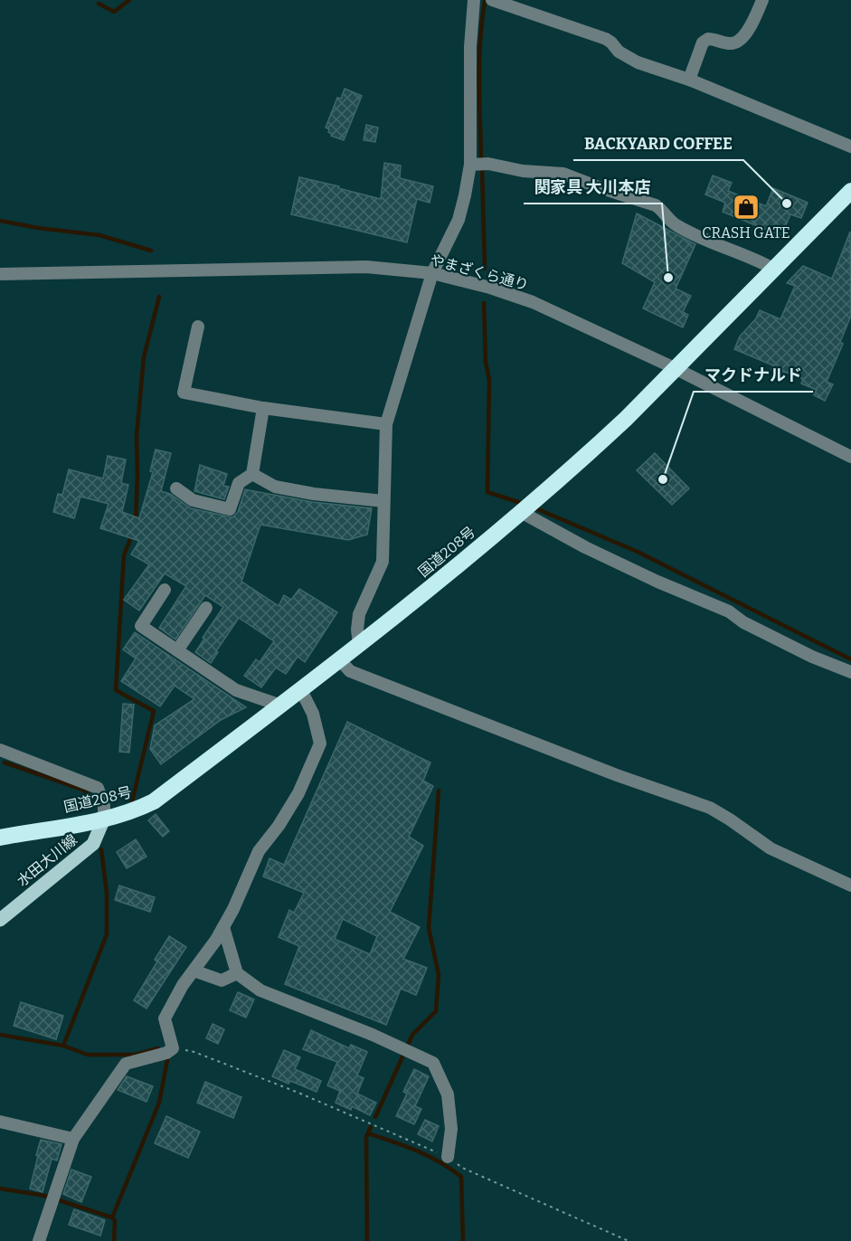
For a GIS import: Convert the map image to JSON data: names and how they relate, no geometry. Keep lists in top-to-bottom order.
{
  "streets": {
    "highway": ["国道208号"],
    "main road": ["水田大川線"],
    "street": ["やまざくら通り"]
  },
  "crossings": [
    ["やまざくら通り", "国道208号"],
    ["国道208号", "水田大川線"]
  ],
  "places": {
    "other": ["BACKYARD COFFEE", "関家具 大川本店", "マクドナルド"],
    "shop": ["CRASH GATE"]
  }
}
